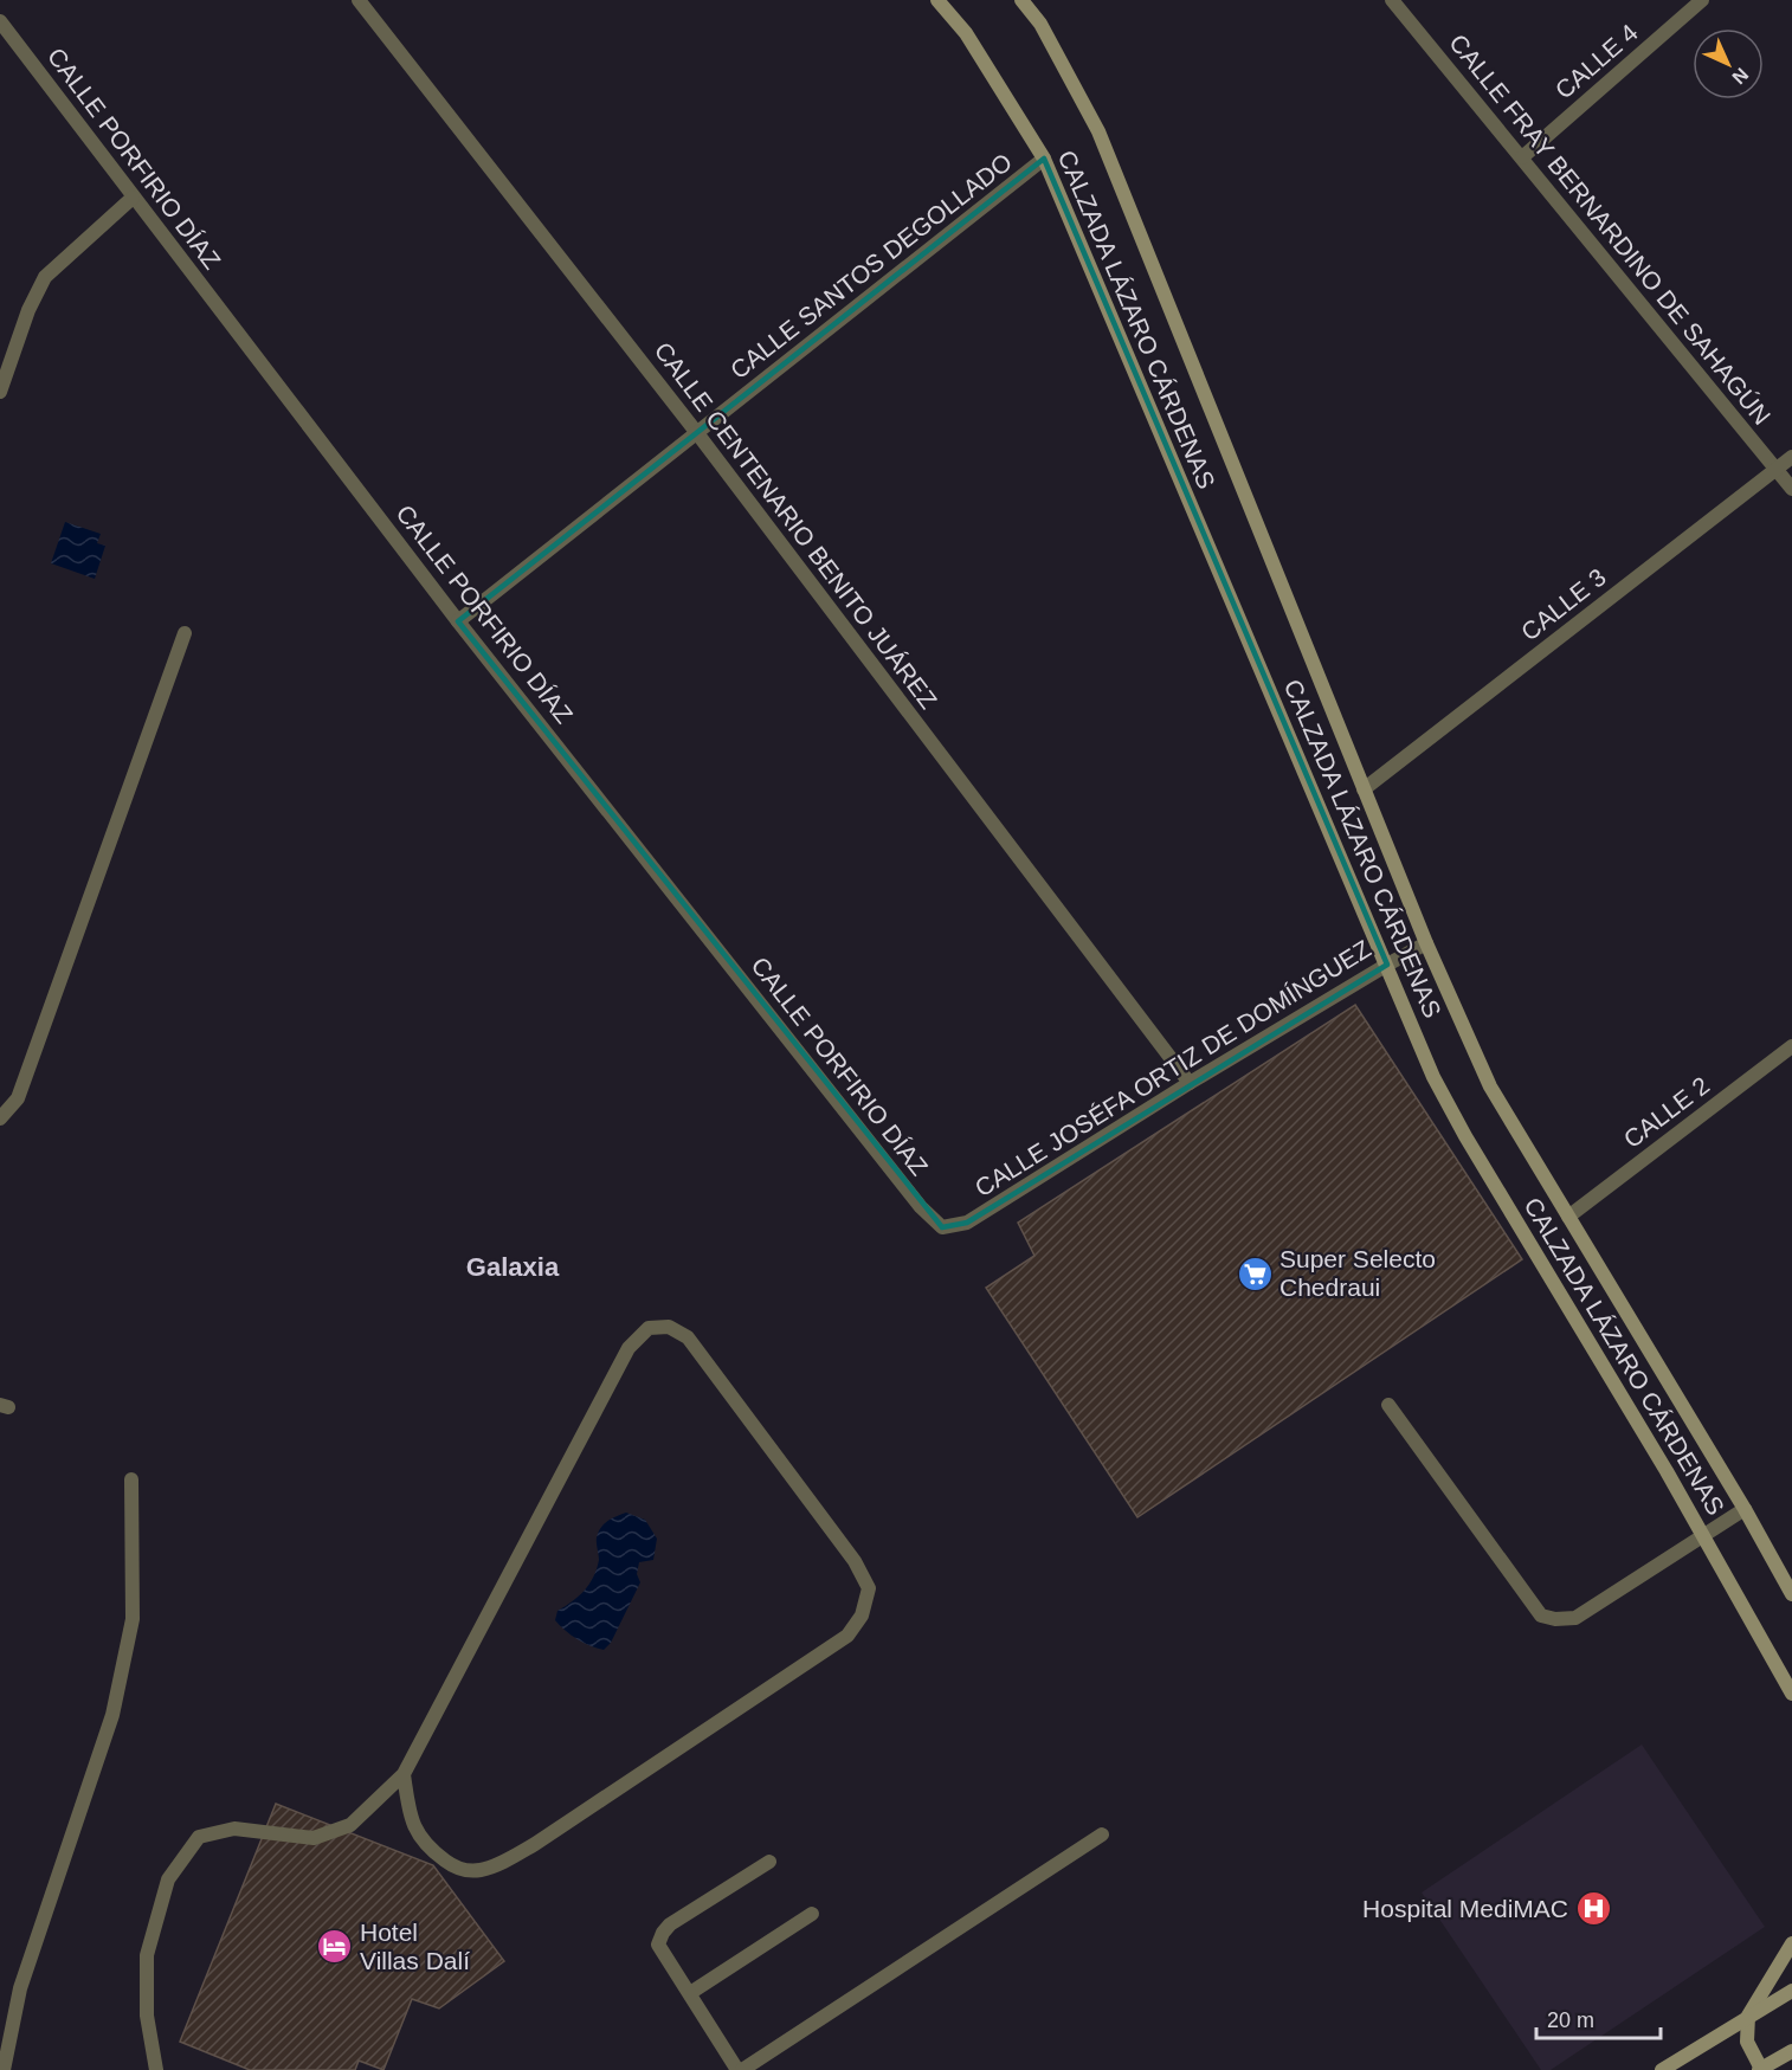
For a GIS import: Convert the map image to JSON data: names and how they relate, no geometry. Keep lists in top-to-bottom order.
{
  "streets": {
    "street": [
      "CALLE 4",
      "CALLE PORFIRIO DÍAZ",
      "CALLE FRAY BERNARDINO DE SAHAGÚN",
      "CALLE SANTOS DEGOLLADO",
      "CALZADA LÁZARO CÁRDENAS",
      "CALLE CENTENARIO BENITO JUÁREZ",
      "CALLE 3",
      "CALLE JOSÉFA ORTIZ DE DOMÍNGUEZ",
      "CALLE 2"
    ]
  },
  "crossings": [
    ["CALLE 4", "CALLE FRAY BERNARDINO DE SAHAGÚN"],
    ["CALLE PORFIRIO DÍAZ", "CALLE SANTOS DEGOLLADO"],
    ["CALLE PORFIRIO DÍAZ", "CALLE JOSÉFA ORTIZ DE DOMÍNGUEZ"],
    ["CALLE FRAY BERNARDINO DE SAHAGÚN", "CALLE 3"],
    ["CALLE SANTOS DEGOLLADO", "CALZADA LÁZARO CÁRDENAS"],
    ["CALLE SANTOS DEGOLLADO", "CALLE CENTENARIO BENITO JUÁREZ"],
    ["CALZADA LÁZARO CÁRDENAS", "CALLE 3"],
    ["CALZADA LÁZARO CÁRDENAS", "CALLE JOSÉFA ORTIZ DE DOMÍNGUEZ"],
    ["CALZADA LÁZARO CÁRDENAS", "CALLE 2"],
    ["CALLE CENTENARIO BENITO JUÁREZ", "CALLE JOSÉFA ORTIZ DE DOMÍNGUEZ"]
  ],
  "districts": ["Galaxia"],
  "places": {
    "supermarket": ["Super Selecto Chedraui"],
    "hospital": ["Hospital MediMAC"],
    "hotel": ["Hotel Villas Dalí"]
  },
  "scale_bar": "20 m",
  "north": "bottom right"
}
